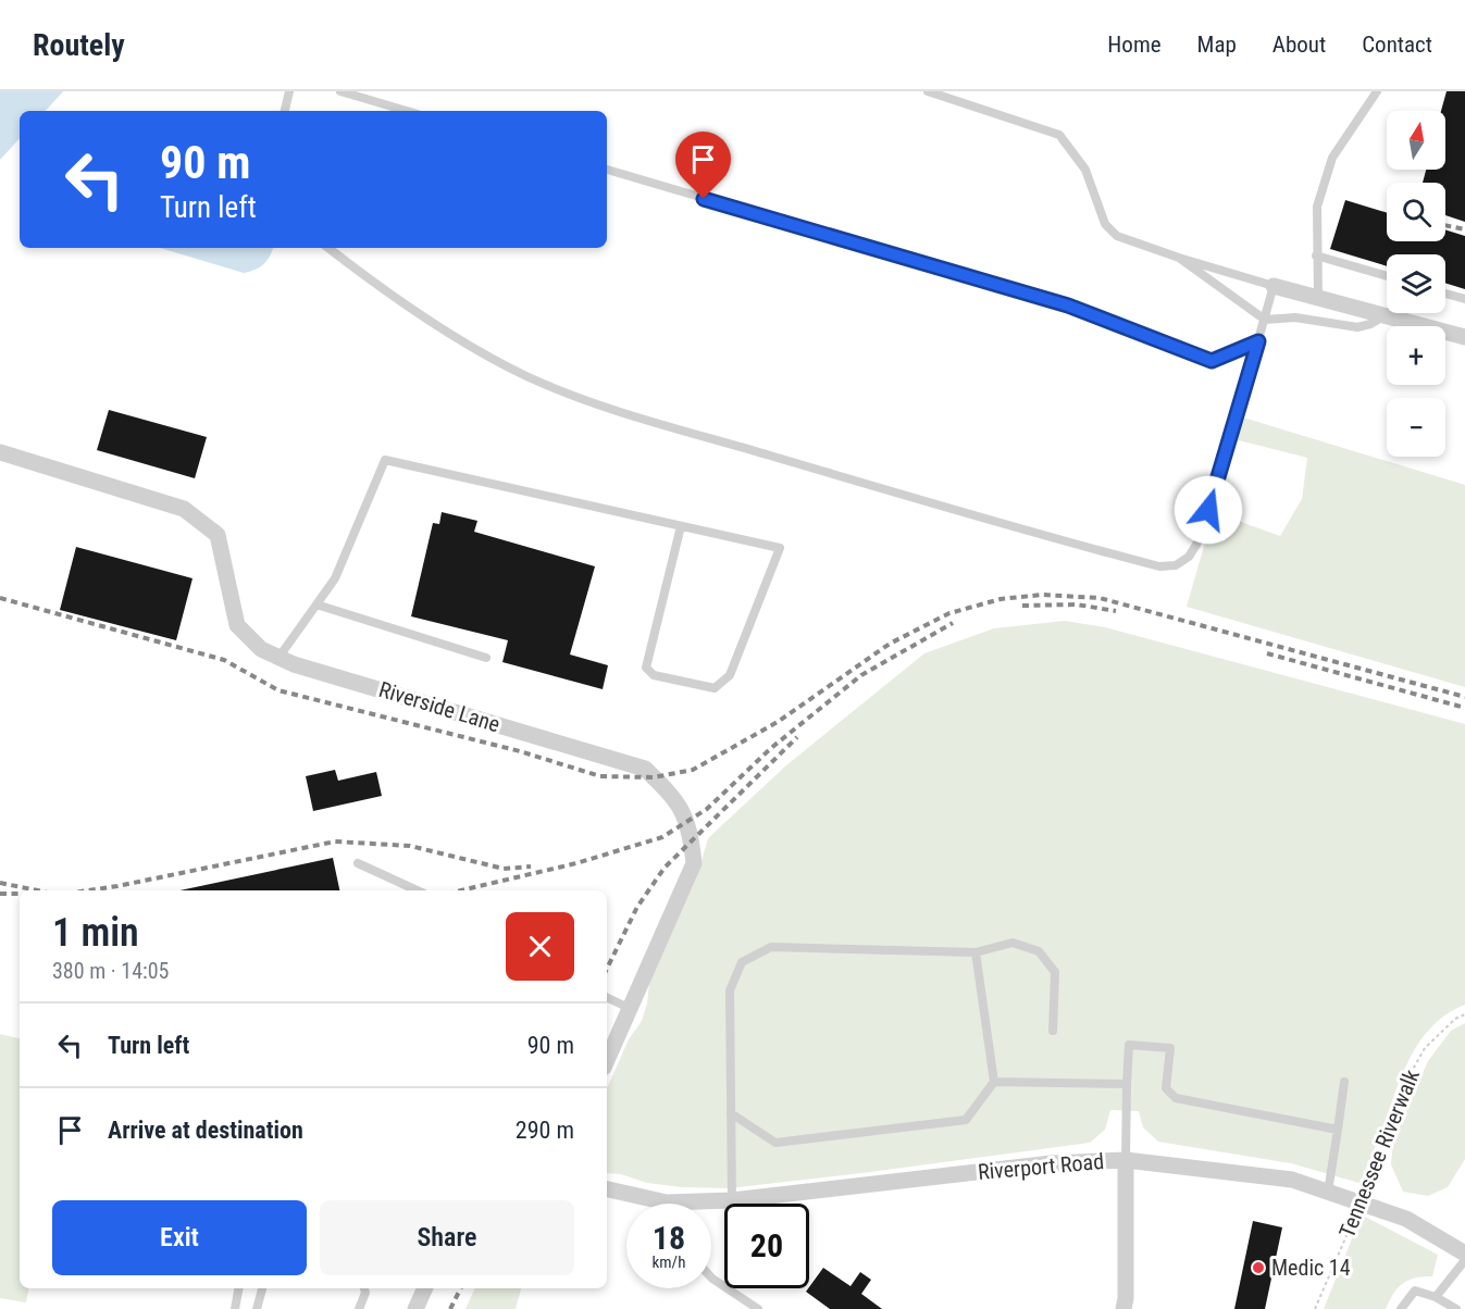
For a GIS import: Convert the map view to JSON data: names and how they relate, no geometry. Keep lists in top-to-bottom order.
{
  "streets": {
    "street": ["Riverside Lane", "Riverport Road"],
    "path": ["Tennessee Riverwalk"]
  },
  "crossings": [
    ["Tennessee Riverwalk", "Riverport Road"]
  ],
  "places": ["Medic 14"],
  "north": "top",
  "page": {
    "header": "Routely",
    "nav": [
      "Home",
      "Map",
      "About",
      "Contact"
    ],
    "map_buttons": ["+", "−"],
    "turn": ["90 m", "Turn left"],
    "heading": ["1 min", "380 m · 14:05"],
    "list": [
      {
        "name": "Turn left",
        "value": "90 m"
      },
      {
        "name": "Arrive at destination",
        "value": "290 m"
      }
    ],
    "buttons": ["Exit", "Share"],
    "speed": "18 km/h",
    "limit": "20"
  }
}
